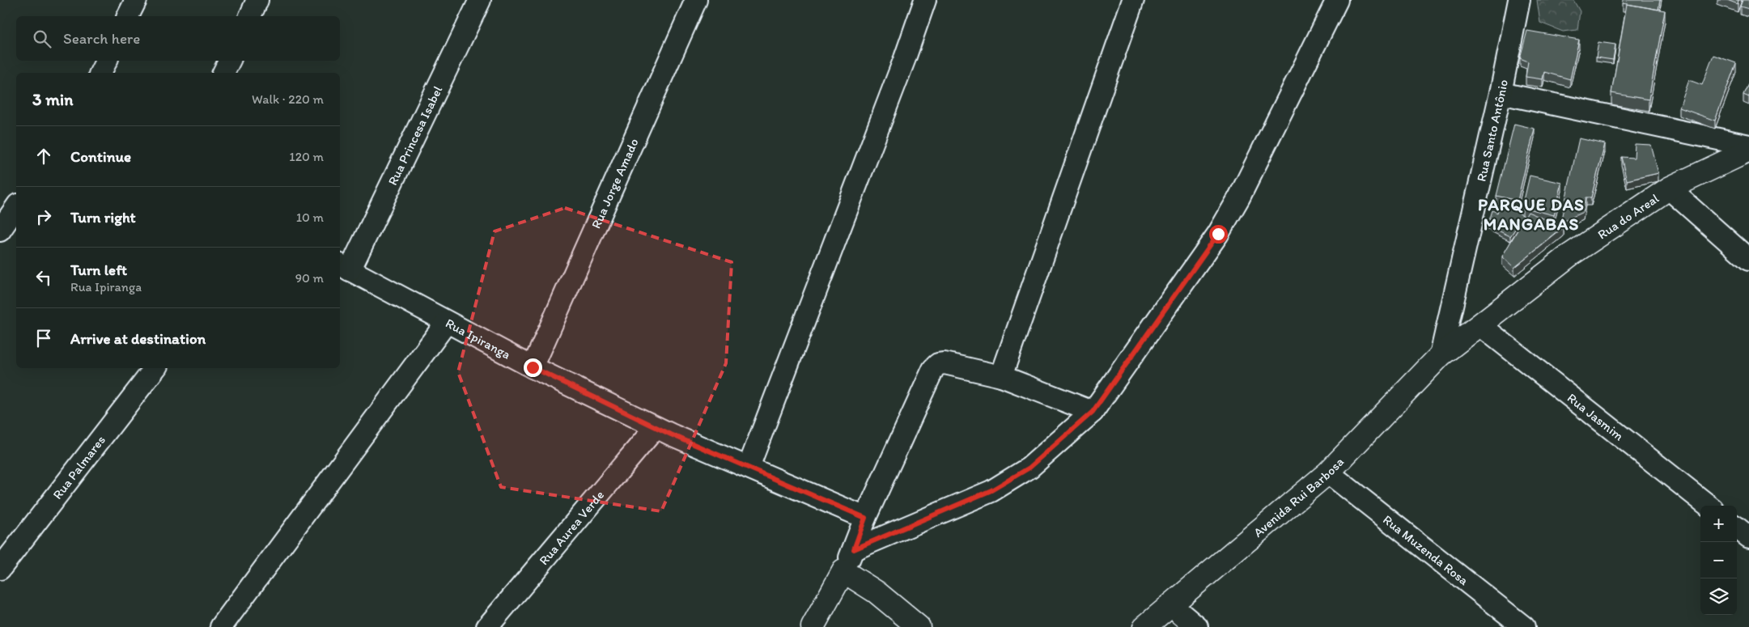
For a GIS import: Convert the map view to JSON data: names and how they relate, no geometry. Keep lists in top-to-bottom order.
{
  "streets": {
    "street": [
      "Rua Santo Antônio",
      "Rua Princesa Isabel",
      "Rua Jorge Amado",
      "Rua do Areal",
      "Rua Ipiranga",
      "Rua Jasmim",
      "Rua Palmares",
      "Avenida Rui Barbosa",
      "Rua Aurea Verde",
      "Rua Muzenda Rosa"
    ]
  },
  "crossings": [
    ["Rua Santo Antônio", "Rua do Areal"],
    ["Rua Santo Antônio", "Avenida Rui Barbosa"],
    ["Rua Princesa Isabel", "Rua Ipiranga"],
    ["Rua Jorge Amado", "Rua Ipiranga"],
    ["Rua do Areal", "Rua Jasmim"],
    ["Rua do Areal", "Avenida Rui Barbosa"],
    ["Rua Ipiranga", "Rua Aurea Verde"],
    ["Avenida Rui Barbosa", "Rua Muzenda Rosa"]
  ],
  "districts": ["PARQUE DAS MANGABAS"],
  "page": {
    "search": "Search here",
    "heading": ["3 min", "Walk · 220 m"],
    "list": [
      ["Continue", "120 m"],
      ["Turn right", "10 m"],
      ["Turn left", "Rua Ipiranga", "90 m"],
      "Arrive at destination"
    ],
    "map_buttons": ["+", "−"]
  }
}
